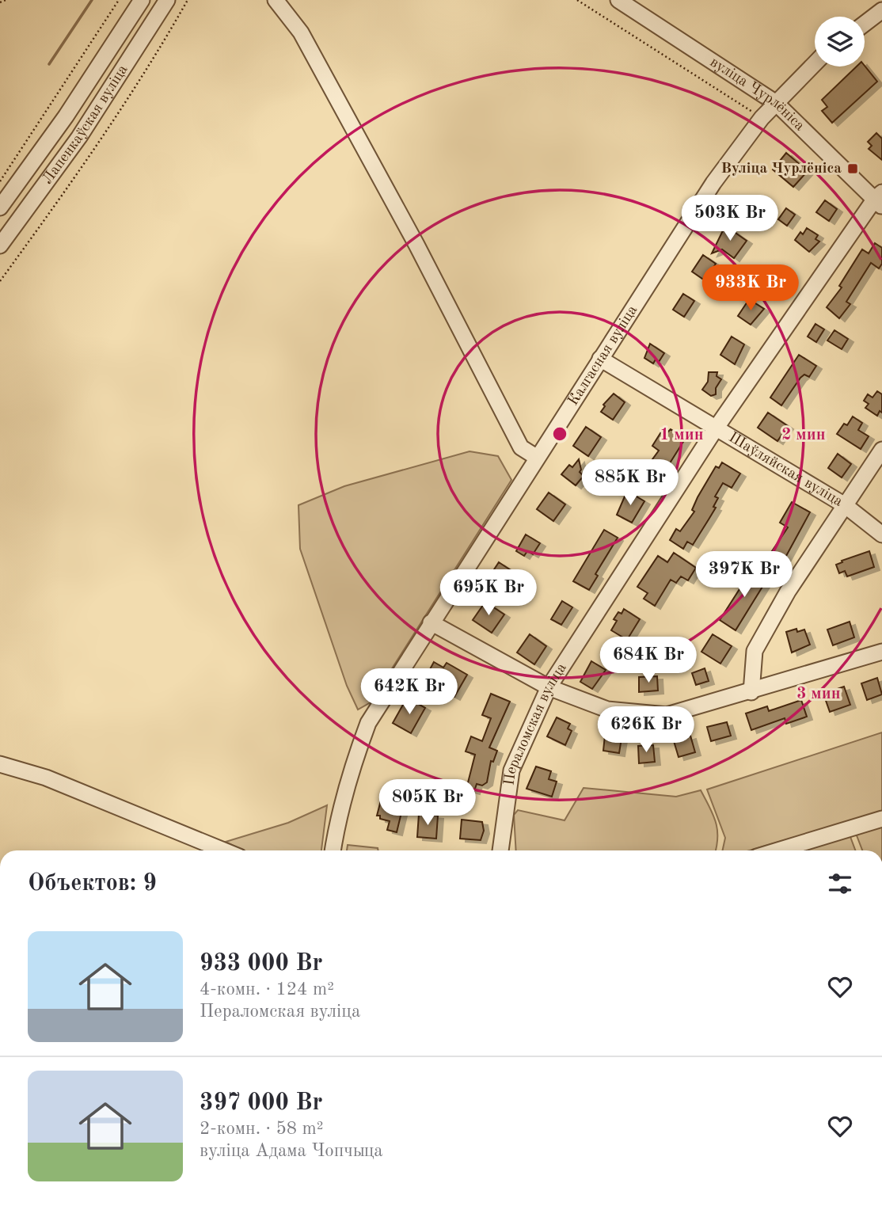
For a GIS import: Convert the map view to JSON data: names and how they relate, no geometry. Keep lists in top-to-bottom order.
{
  "streets": {
    "street": [
      "вуліца Чурлёніса",
      "Лапенкаўская вуліца",
      "Калгасная вуліца",
      "Шаўляйская вуліца",
      "Пераломская вуліца"
    ]
  },
  "crossings": [
    ["вуліца Чурлёніса", "Калгасная вуліца"],
    ["вуліца Чурлёніса", "Пераломская вуліца"],
    ["Калгасная вуліца", "Шаўляйская вуліца"],
    ["Шаўляйская вуліца", "Пераломская вуліца"]
  ],
  "places": {
    "transit": ["Вуліца Чурлёніса"]
  },
  "page": {
    "price": [
      "503K Br",
      "933K Br",
      "885K Br",
      "397K Br",
      "695K Br",
      "684K Br",
      "642K Br",
      "626K Br",
      "805K Br"
    ],
    "heading": "Объектов: 9",
    "list": [
      {
        "name": "933 000 Br",
        "note": "4-комн. · 124 m² · Пераломская вуліца"
      },
      {
        "name": "397 000 Br",
        "note": "2-комн. · 58 m² · вуліца Адама Чопчыца"
      }
    ]
  },
  "rings": ["1 мин", "2 мин", "3 мин"]
}
